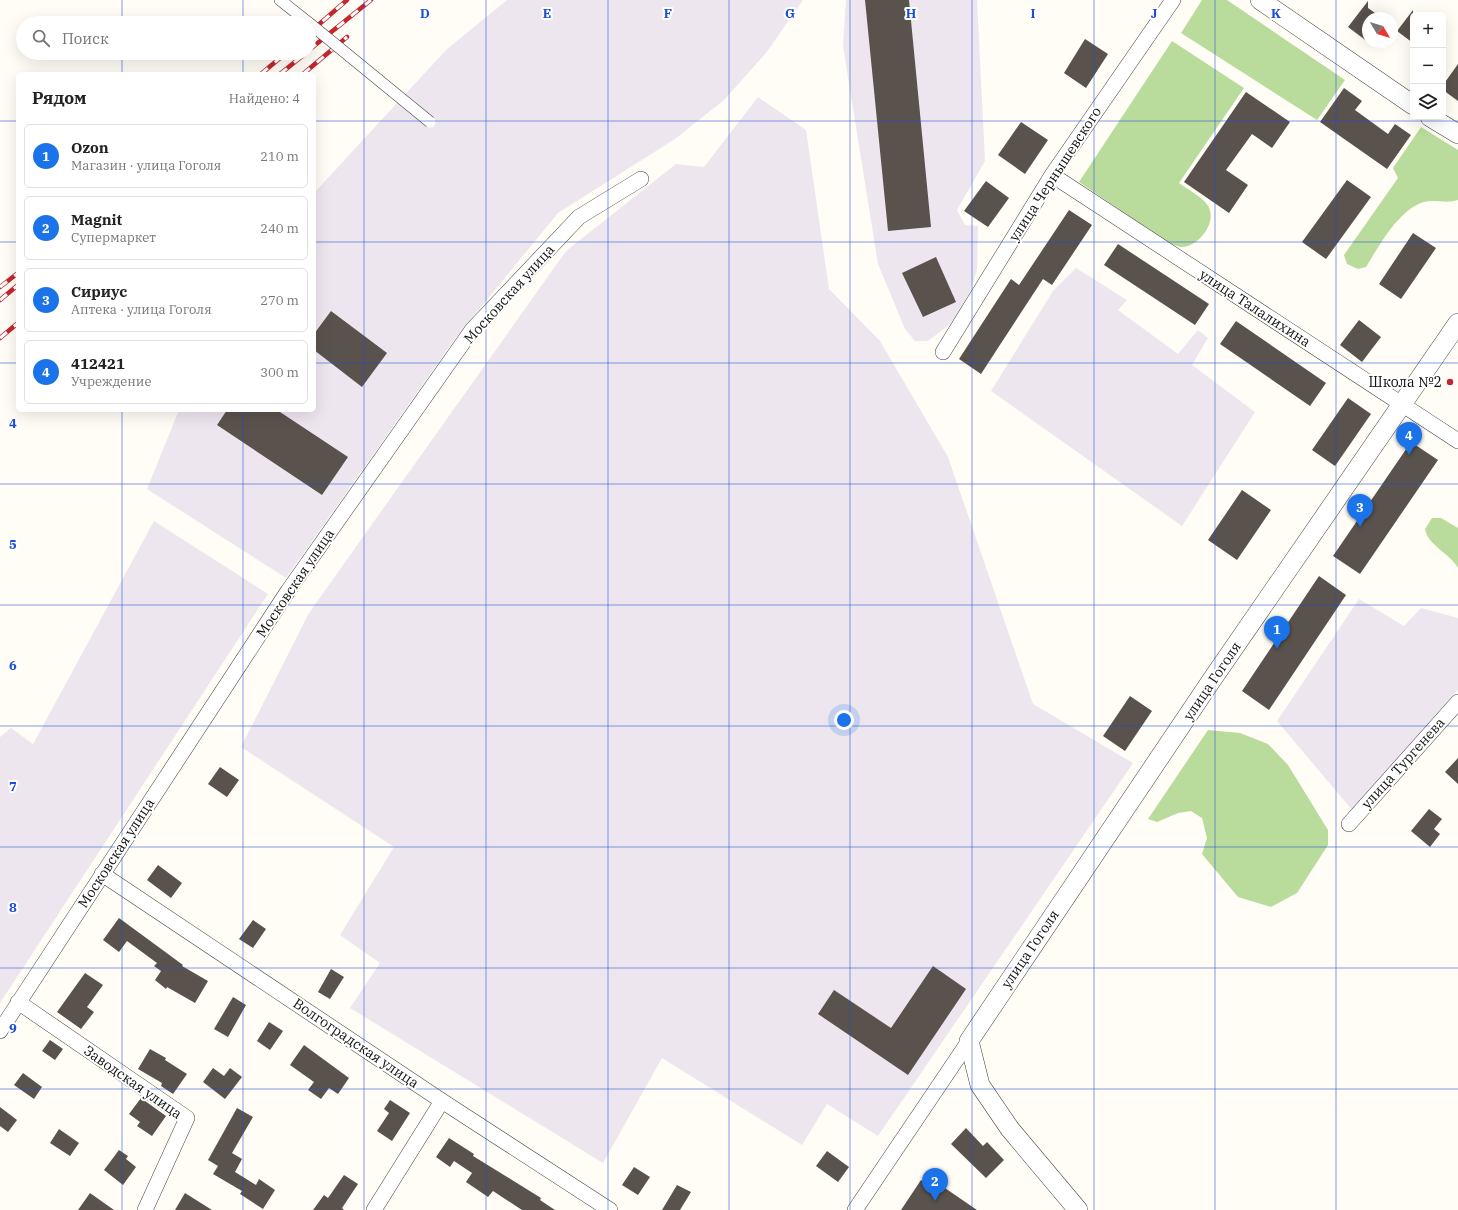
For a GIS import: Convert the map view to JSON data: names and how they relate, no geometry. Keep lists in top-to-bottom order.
{
  "streets": {
    "street": [
      "улица Чернышевского",
      "Московская улица",
      "улица Талалихина",
      "улица Гоголя",
      "улица Тургенева",
      "Волгоградская улица",
      "Заводская улица"
    ]
  },
  "crossings": [
    ["улица Чернышевского", "улица Талалихина"],
    ["Московская улица", "Волгоградская улица"],
    ["Московская улица", "Заводская улица"],
    ["улица Талалихина", "улица Гоголя"]
  ],
  "places": ["Школа №2"],
  "north": "bottom right",
  "page": {
    "map_buttons": ["+", "−"],
    "search": "Поиск",
    "heading": ["Рядом", "Найдено: 4"],
    "list": [
      {
        "mark": "1",
        "name": "Ozon",
        "note": "Магазин · улица Гоголя",
        "value": "210 m"
      },
      {
        "mark": "2",
        "name": "Magnit",
        "note": "Супермаркет",
        "value": "240 m"
      },
      {
        "mark": "3",
        "name": "Сириус",
        "note": "Аптека · улица Гоголя",
        "value": "270 m"
      },
      {
        "mark": "4",
        "name": "412421",
        "note": "Учреждение",
        "value": "300 m"
      }
    ],
    "pins": [
      "4",
      "3",
      "1",
      "2"
    ]
  },
  "grid": {
    "columns": [
      "D",
      "E",
      "F",
      "G",
      "H",
      "I",
      "J",
      "K"
    ],
    "rows": [
      "4",
      "5",
      "6",
      "7",
      "8",
      "9"
    ]
  }
}
